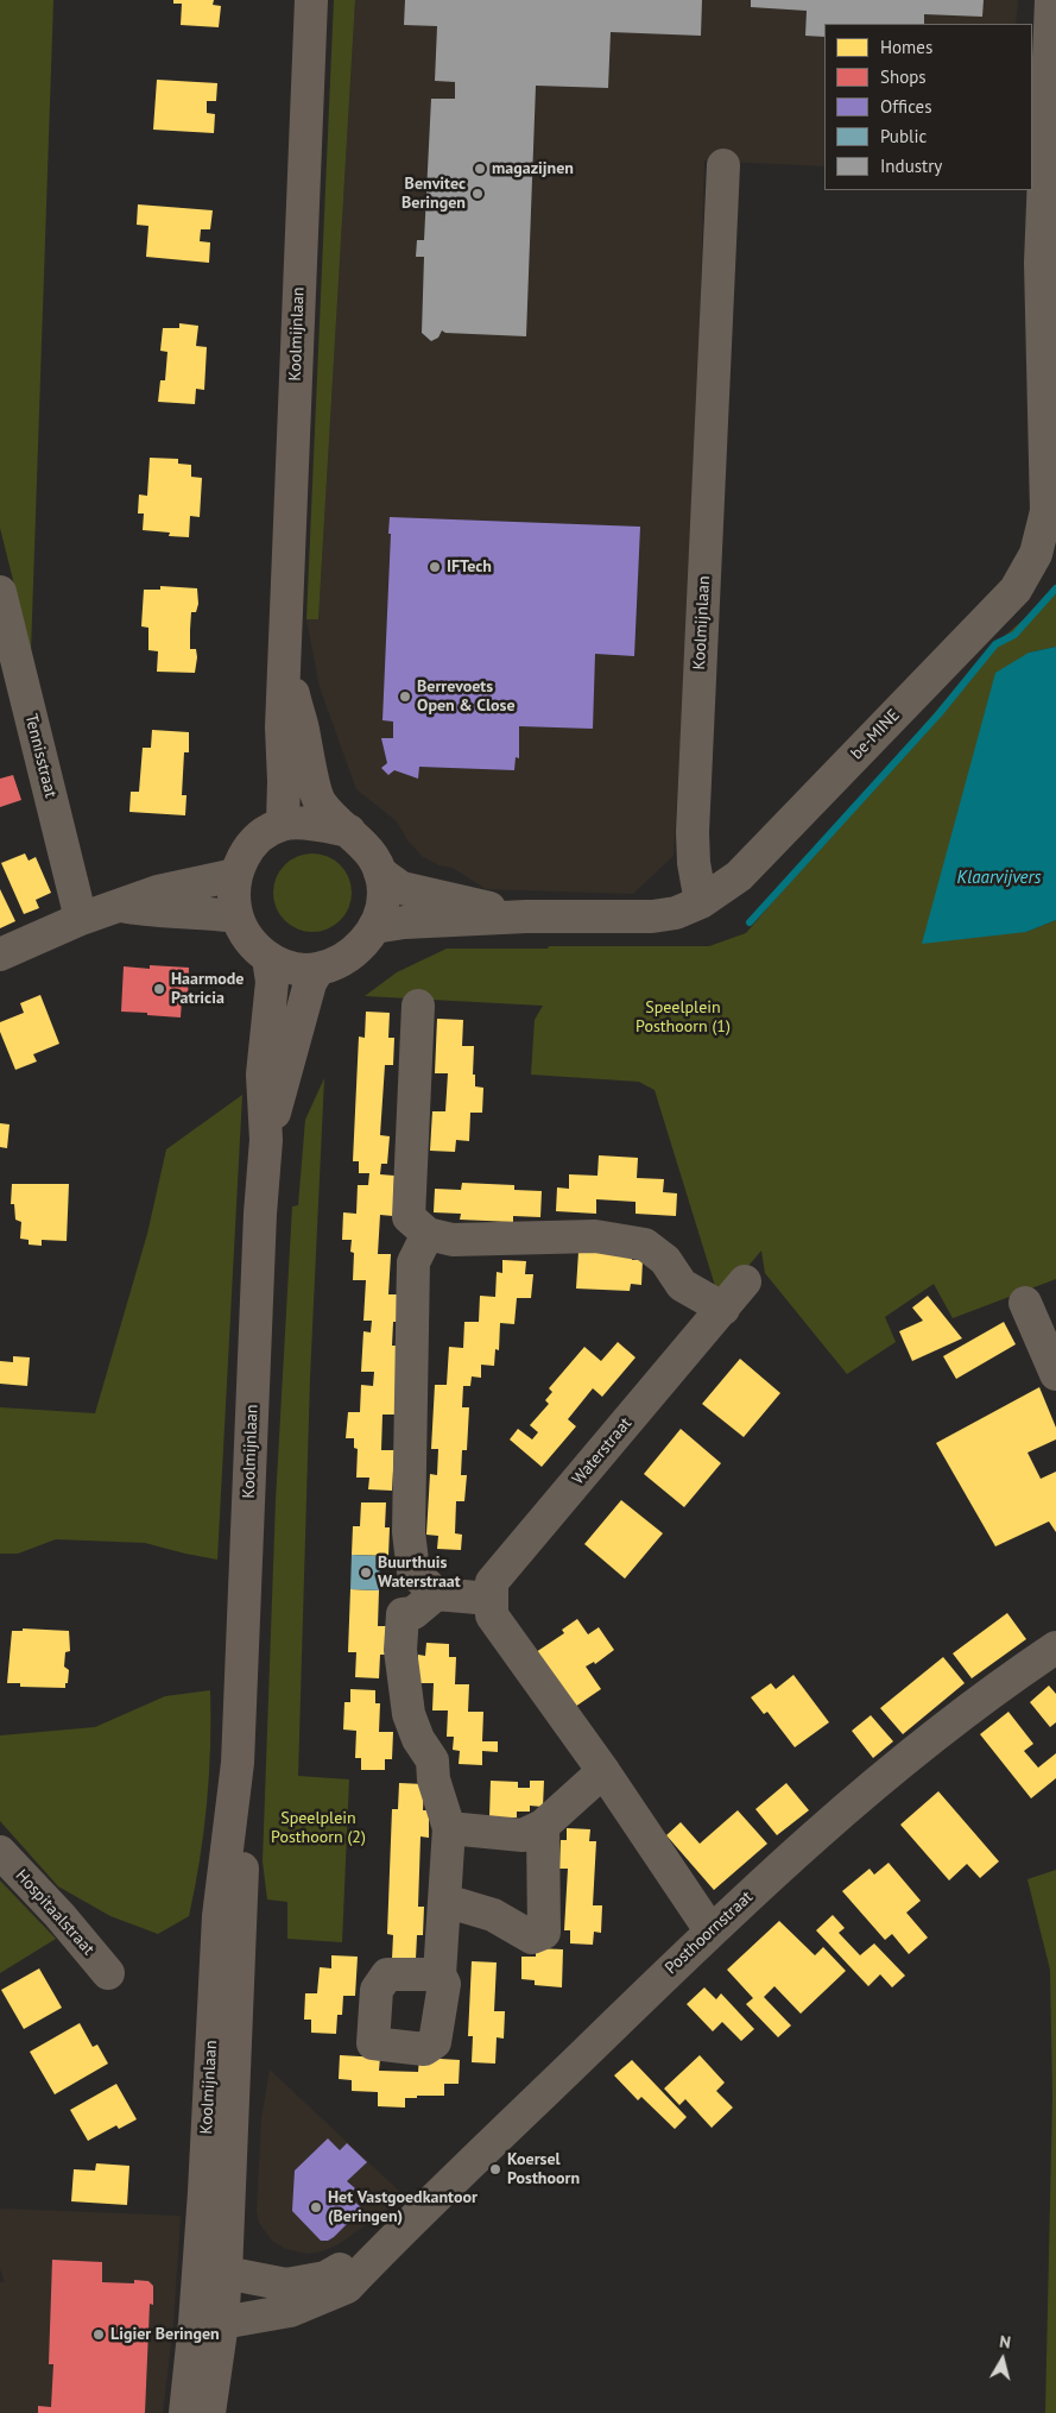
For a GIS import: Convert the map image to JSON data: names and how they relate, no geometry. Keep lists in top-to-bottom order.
{
  "streets": {
    "main road": ["Koolmijnlaan"],
    "street": [
      "be-MINE",
      "Tennisstraat",
      "Waterstraat",
      "Hospitaalstraat",
      "Posthoornstraat"
    ]
  },
  "crossings": [
    ["Koolmijnlaan", "be-MINE"],
    ["Koolmijnlaan", "Posthoornstraat"]
  ],
  "water": ["Klaarvijvers"],
  "parks": ["Speelplein Posthoorn (1)", "Speelplein Posthoorn (2)"],
  "places": [
    "magazijnen",
    "Benvitec Beringen",
    "IFTech",
    "Berrevoets Open & Close",
    "Haarmode Patricia",
    "Buurthuis Waterstraat",
    "Koersel Posthoorn",
    "Het Vastgoedkantoor (Beringen)",
    "Ligier Beringen"
  ],
  "legend": [
    "Homes",
    "Shops",
    "Offices",
    "Public",
    "Industry"
  ],
  "north": "top"
}
